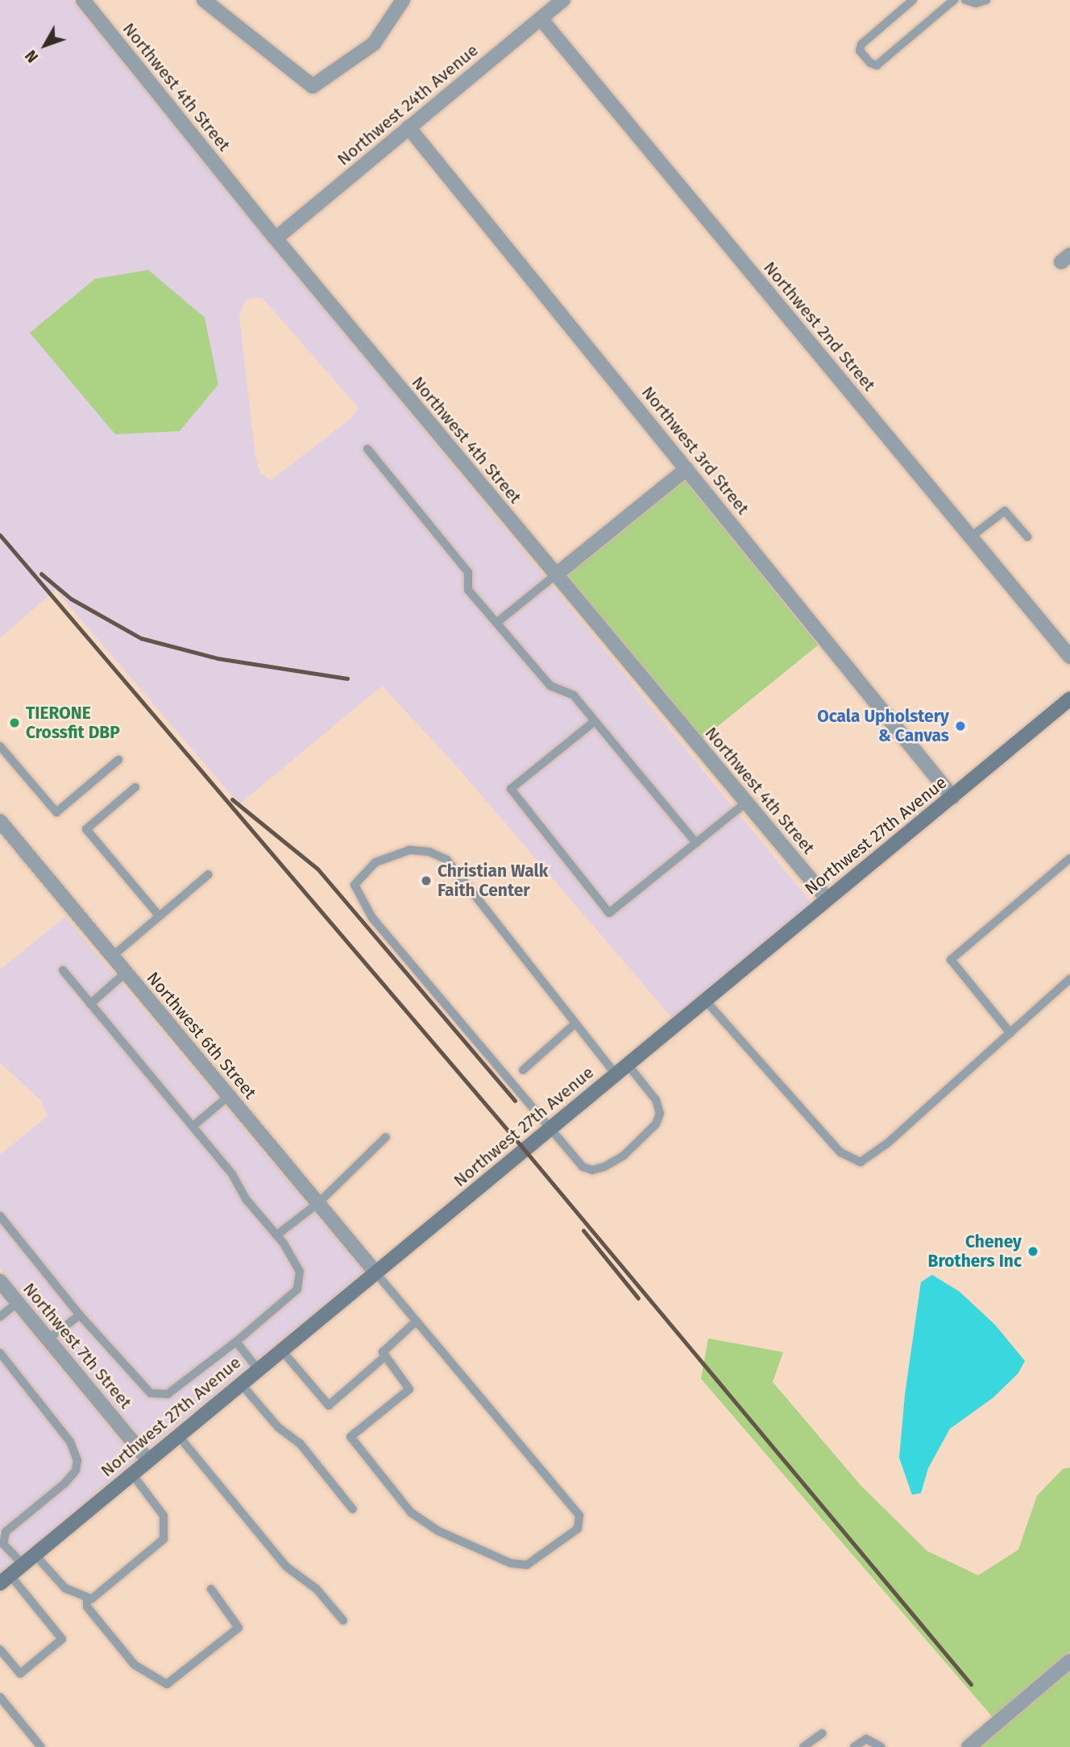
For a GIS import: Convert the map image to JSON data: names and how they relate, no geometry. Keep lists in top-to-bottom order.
{
  "streets": {
    "main road": ["Northwest 27th Avenue"],
    "street": [
      "Northwest 4th Street",
      "Northwest 24th Avenue",
      "Northwest 2nd Street",
      "Northwest 3rd Street",
      "Northwest 6th Street",
      "Northwest 7th Street"
    ]
  },
  "crossings": [
    ["Northwest 4th Street", "Northwest 24th Avenue"],
    ["Northwest 4th Street", "Northwest 27th Avenue"],
    ["Northwest 24th Avenue", "Northwest 2nd Street"],
    ["Northwest 24th Avenue", "Northwest 3rd Street"],
    ["Northwest 3rd Street", "Northwest 27th Avenue"],
    ["Northwest 27th Avenue", "Northwest 6th Street"],
    ["Northwest 27th Avenue", "Northwest 7th Street"]
  ],
  "places": [
    "TIERONE Crossfit DBP",
    "Ocala Upholstery & Canvas",
    "Christian Walk Faith Center",
    "Cheney Brothers Inc"
  ],
  "north": "bottom left"
}
